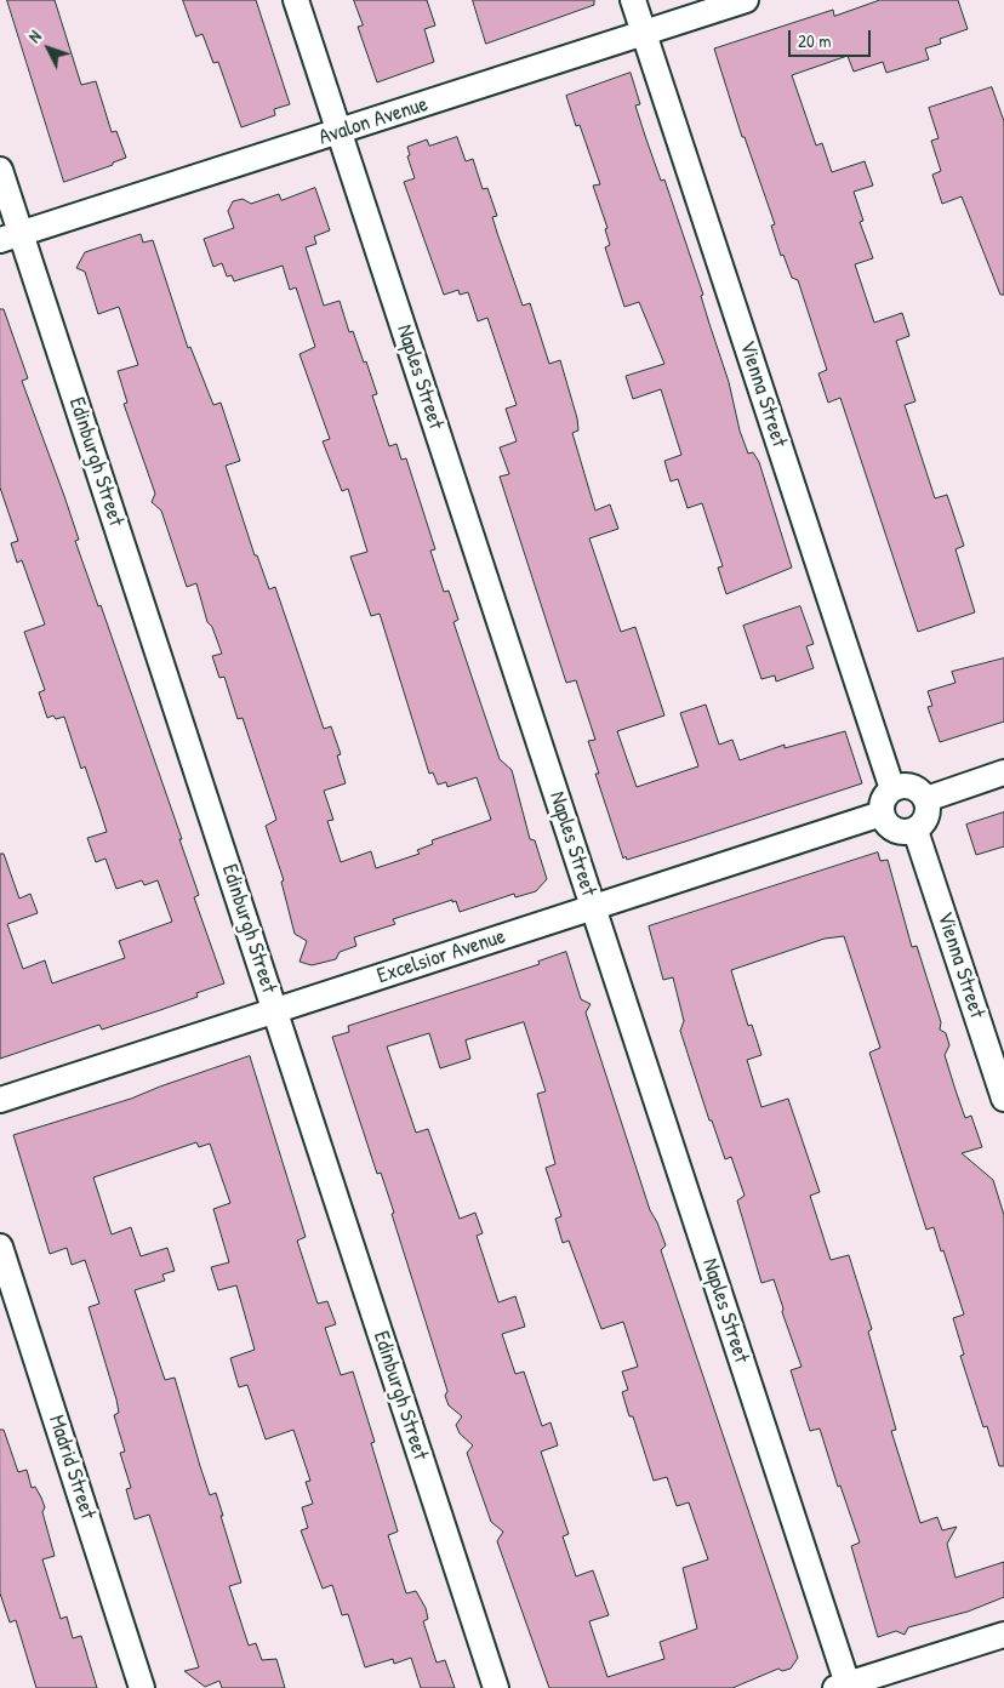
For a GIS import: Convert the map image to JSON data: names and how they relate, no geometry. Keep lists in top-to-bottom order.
{
  "streets": {
    "street": [
      "Avalon Avenue",
      "Naples Street",
      "Vienna Street",
      "Edinburgh Street",
      "Excelsior Avenue",
      "Madrid Street"
    ]
  },
  "crossings": [
    ["Avalon Avenue", "Naples Street"],
    ["Avalon Avenue", "Vienna Street"],
    ["Avalon Avenue", "Edinburgh Street"],
    ["Naples Street", "Excelsior Avenue"],
    ["Vienna Street", "Excelsior Avenue"],
    ["Edinburgh Street", "Excelsior Avenue"]
  ],
  "scale_bar": "20 m",
  "north": "top left"
}
